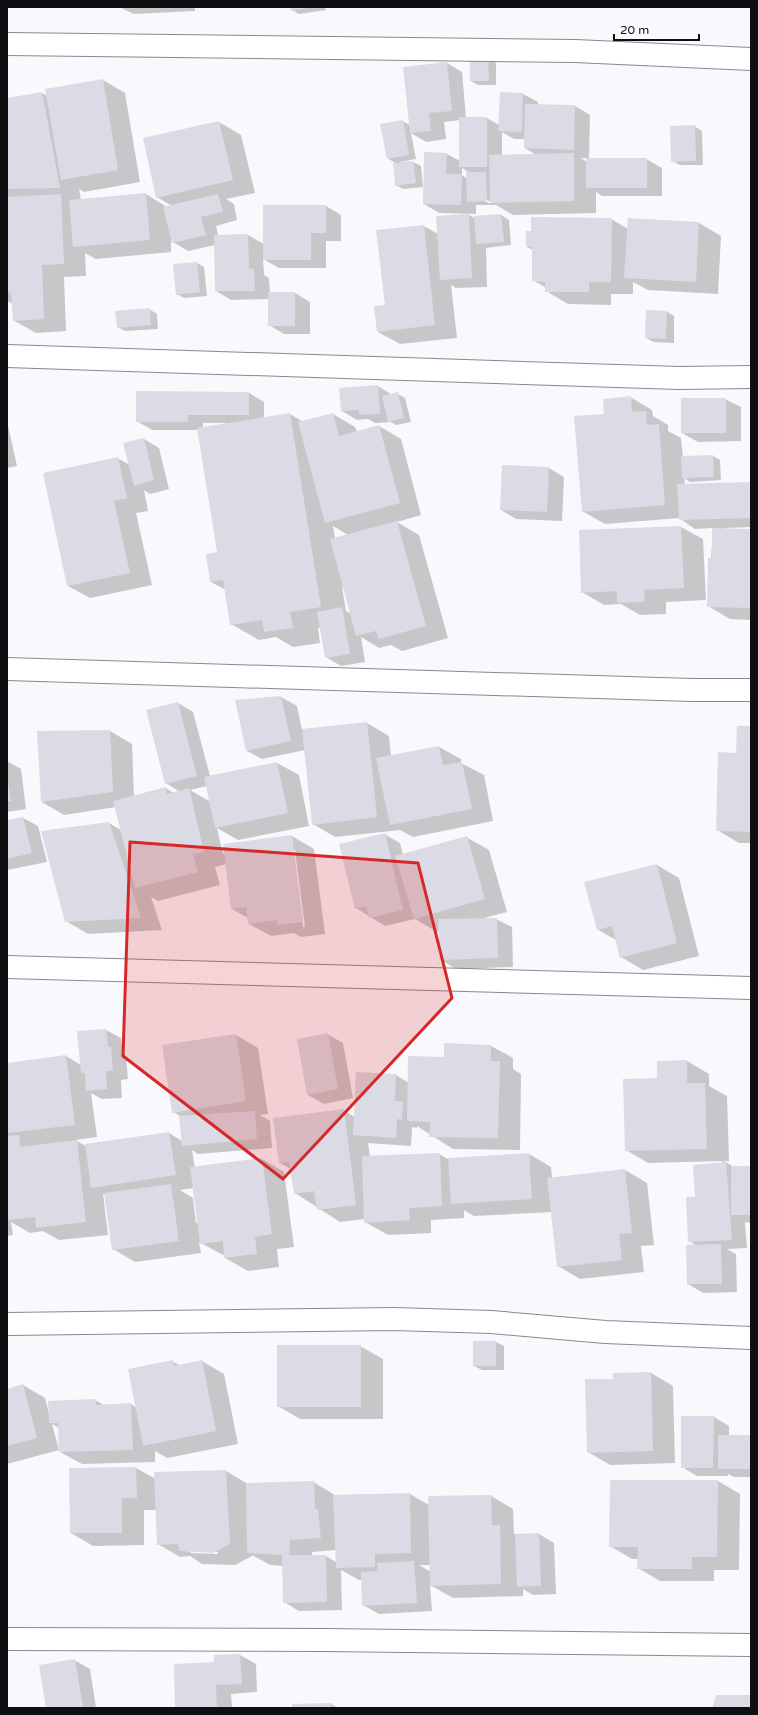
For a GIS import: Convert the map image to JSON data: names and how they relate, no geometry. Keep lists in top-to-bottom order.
{
  "scale_bar": "20 m"
}
